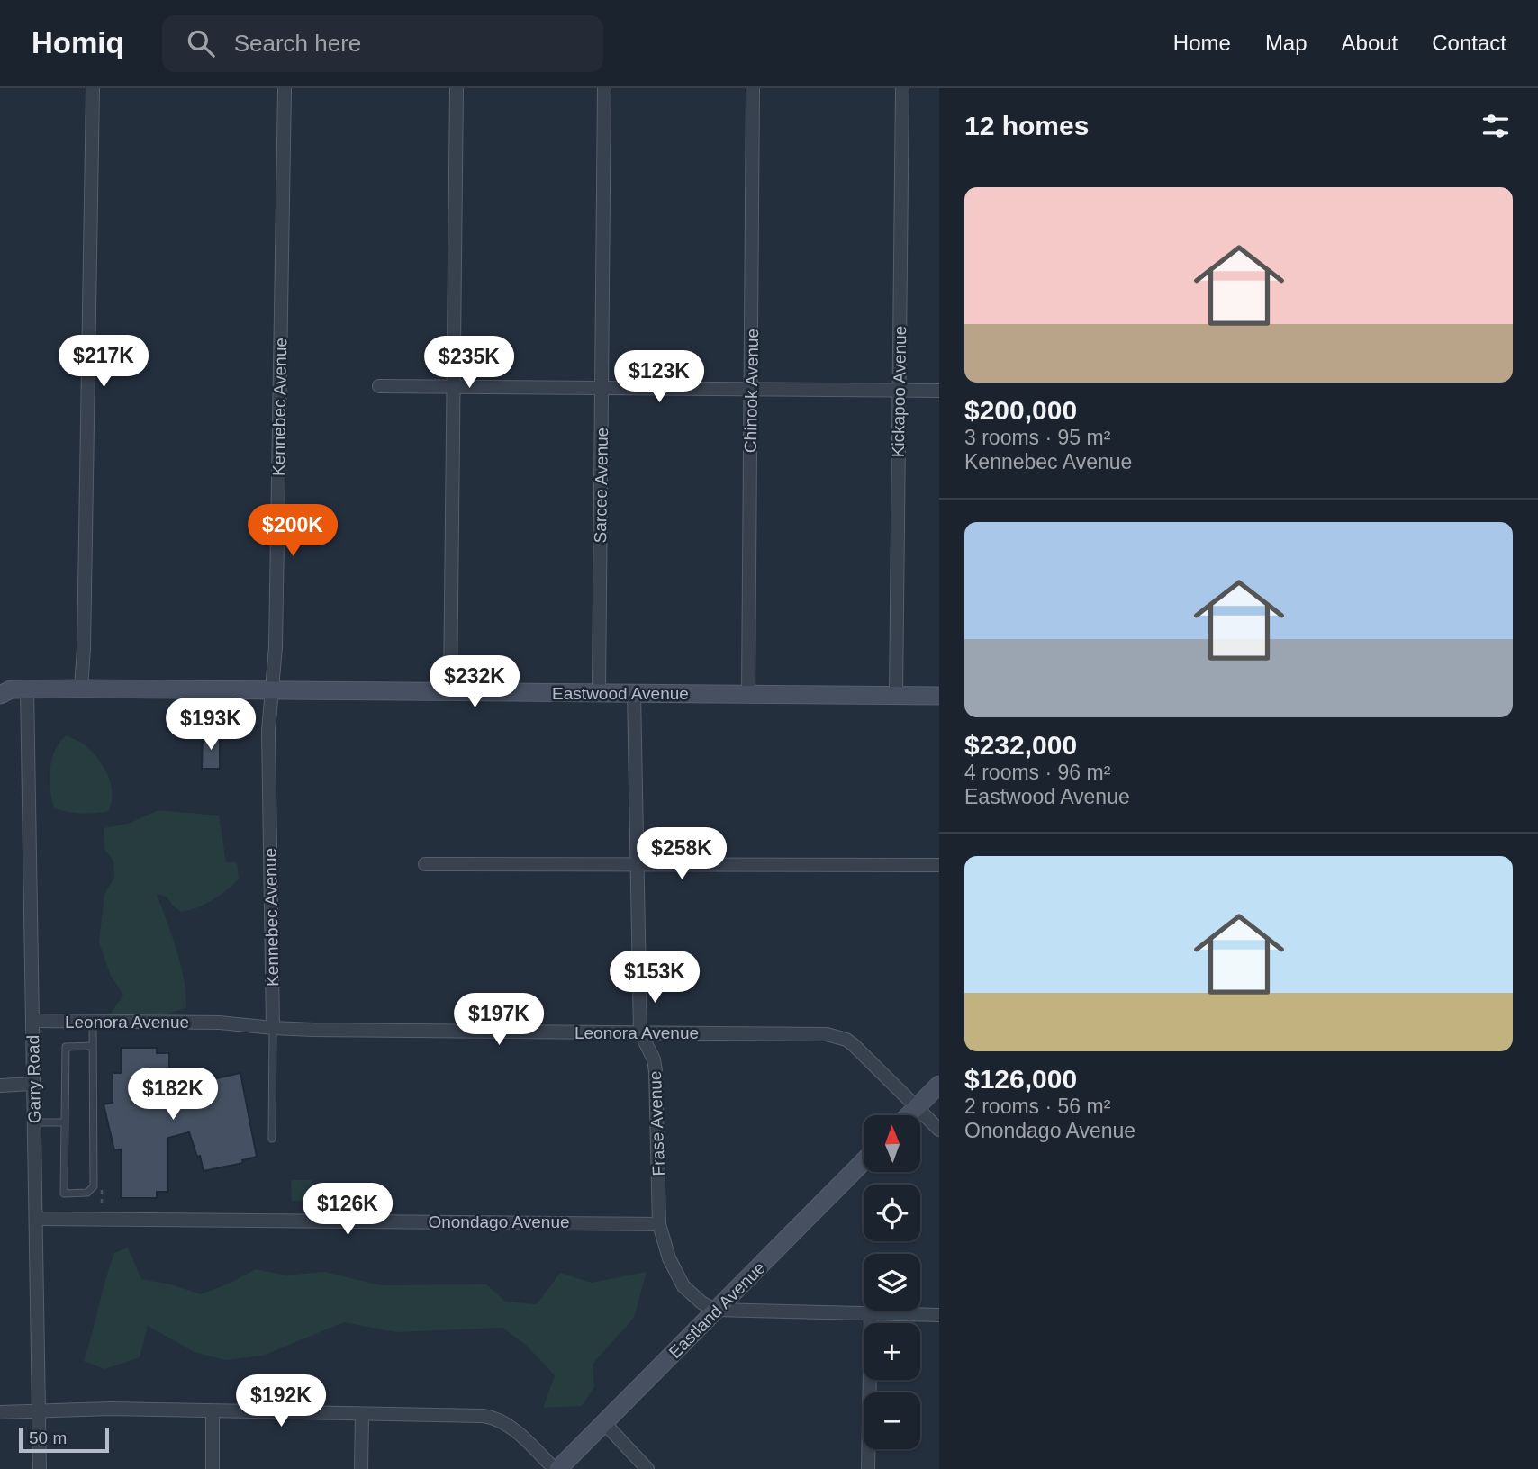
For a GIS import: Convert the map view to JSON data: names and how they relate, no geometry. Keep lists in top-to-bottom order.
{
  "streets": {
    "street": [
      "Chinook Avenue",
      "Kickapoo Avenue",
      "Kennebec Avenue",
      "Sarcee Avenue",
      "Eastwood Avenue",
      "Leonora Avenue",
      "Garry Road",
      "Frase Avenue",
      "Onondago Avenue",
      "Eastland Avenue"
    ]
  },
  "crossings": [
    ["Chinook Avenue", "Eastwood Avenue"],
    ["Kickapoo Avenue", "Eastwood Avenue"],
    ["Kennebec Avenue", "Eastwood Avenue"],
    ["Kennebec Avenue", "Leonora Avenue"],
    ["Sarcee Avenue", "Eastwood Avenue"],
    ["Eastwood Avenue", "Garry Road"],
    ["Eastwood Avenue", "Frase Avenue"],
    ["Leonora Avenue", "Garry Road"],
    ["Leonora Avenue", "Frase Avenue"],
    ["Garry Road", "Onondago Avenue"],
    ["Frase Avenue", "Onondago Avenue"],
    ["Frase Avenue", "Eastland Avenue"]
  ],
  "scale_bar": "50 m",
  "north": "top",
  "page": {
    "header": "Homiq",
    "search": "Search here",
    "nav": [
      "Home",
      "Map",
      "About",
      "Contact"
    ],
    "heading": "12 homes",
    "list": [
      {
        "name": "$200,000",
        "note": "3 rooms · 95 m² · Kennebec Avenue"
      },
      {
        "name": "$232,000",
        "note": "4 rooms · 96 m² · Eastwood Avenue"
      },
      {
        "name": "$126,000",
        "note": "2 rooms · 56 m² · Onondago Avenue"
      }
    ],
    "price": [
      "$217K",
      "$235K",
      "$123K",
      "$200K",
      "$232K",
      "$193K",
      "$258K",
      "$153K",
      "$197K",
      "$182K",
      "$126K",
      "$192K"
    ],
    "map_buttons": ["+", "−"],
    "scale": "50 m"
  }
}
